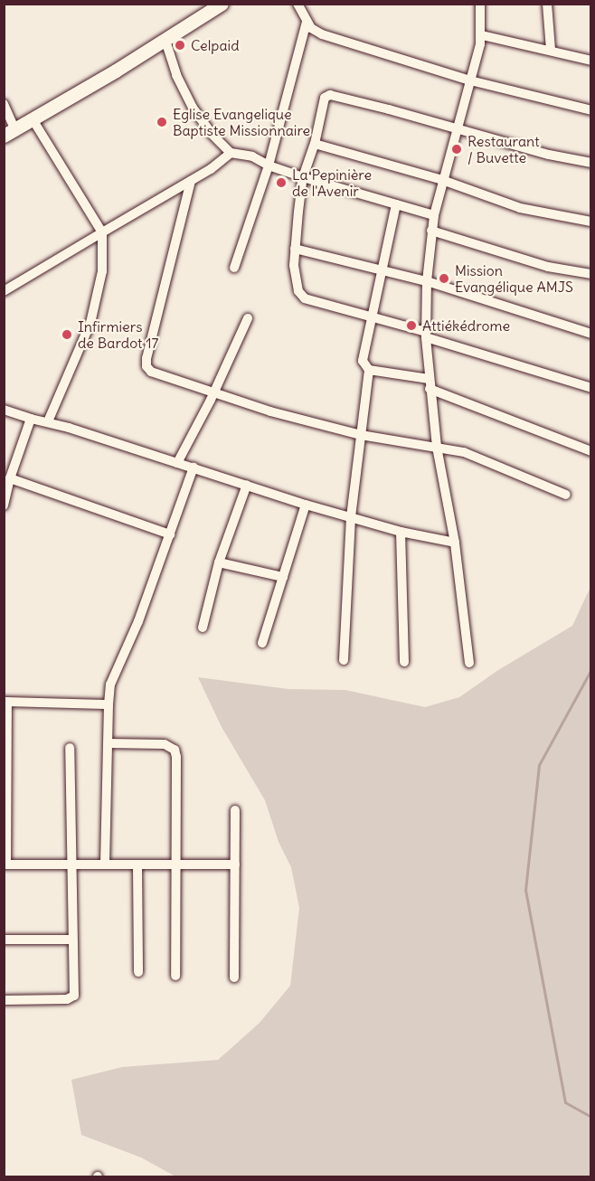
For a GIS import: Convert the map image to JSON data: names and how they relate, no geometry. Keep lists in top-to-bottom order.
{
  "places": [
    "Celpaid",
    "Eglise Evangelique Baptiste Missionnaire",
    "Restaurant / Buvette",
    "La Pepinière de l'Avenir",
    "Mission Evangélique AMJS",
    "Attiékédrome",
    "Infirmiers de Bardot 17"
  ]
}
